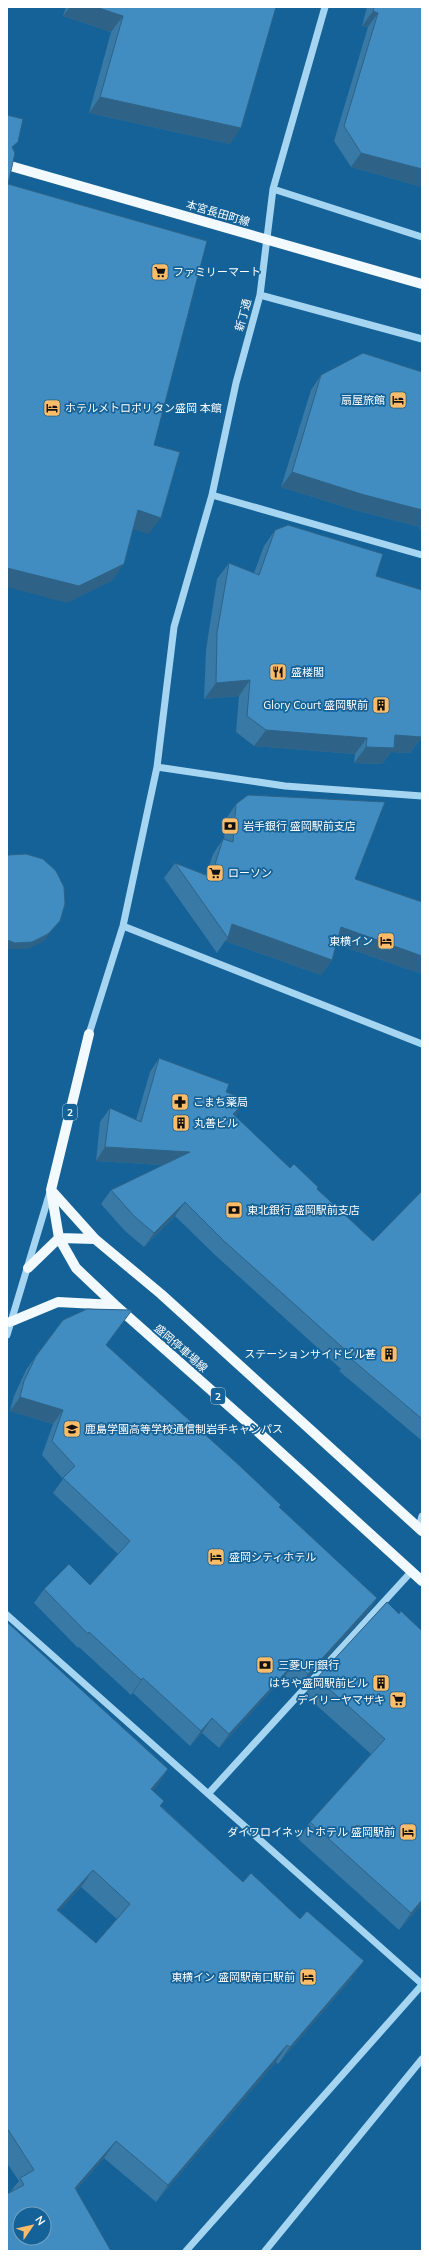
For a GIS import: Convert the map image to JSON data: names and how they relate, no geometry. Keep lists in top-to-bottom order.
{
  "streets": {
    "main road": ["本宮長田町線", "2", "盛岡停車場線"],
    "street": ["新丁通"]
  },
  "crossings": [
    ["新丁通", "盛岡停車場線"]
  ],
  "places": {
    "supermarket": ["ファミリーマート", "ローソン", "デイリーヤマザキ"],
    "hotel": [
      "扇屋旅館",
      "ホテルメトロポリタン盛岡 本館",
      "東横イン",
      "盛岡シティホテル",
      "ダイワロイネットホテル 盛岡駅前",
      "東横イン 盛岡駅南口駅前"
    ],
    "restaurant": ["盛楼閣"],
    "building": [
      "Glory Court 盛岡駅前",
      "丸善ビル",
      "ステーションサイドビル甚",
      "はちや盛岡駅前ビル"
    ],
    "bank": ["岩手銀行 盛岡駅前支店", "東北銀行 盛岡駅前支店", "三菱UFJ銀行"],
    "pharmacy": ["こまち薬局"],
    "school or university": ["鹿島学園高等学校通信制岩手キャンパス"]
  },
  "north": "top right"
}
